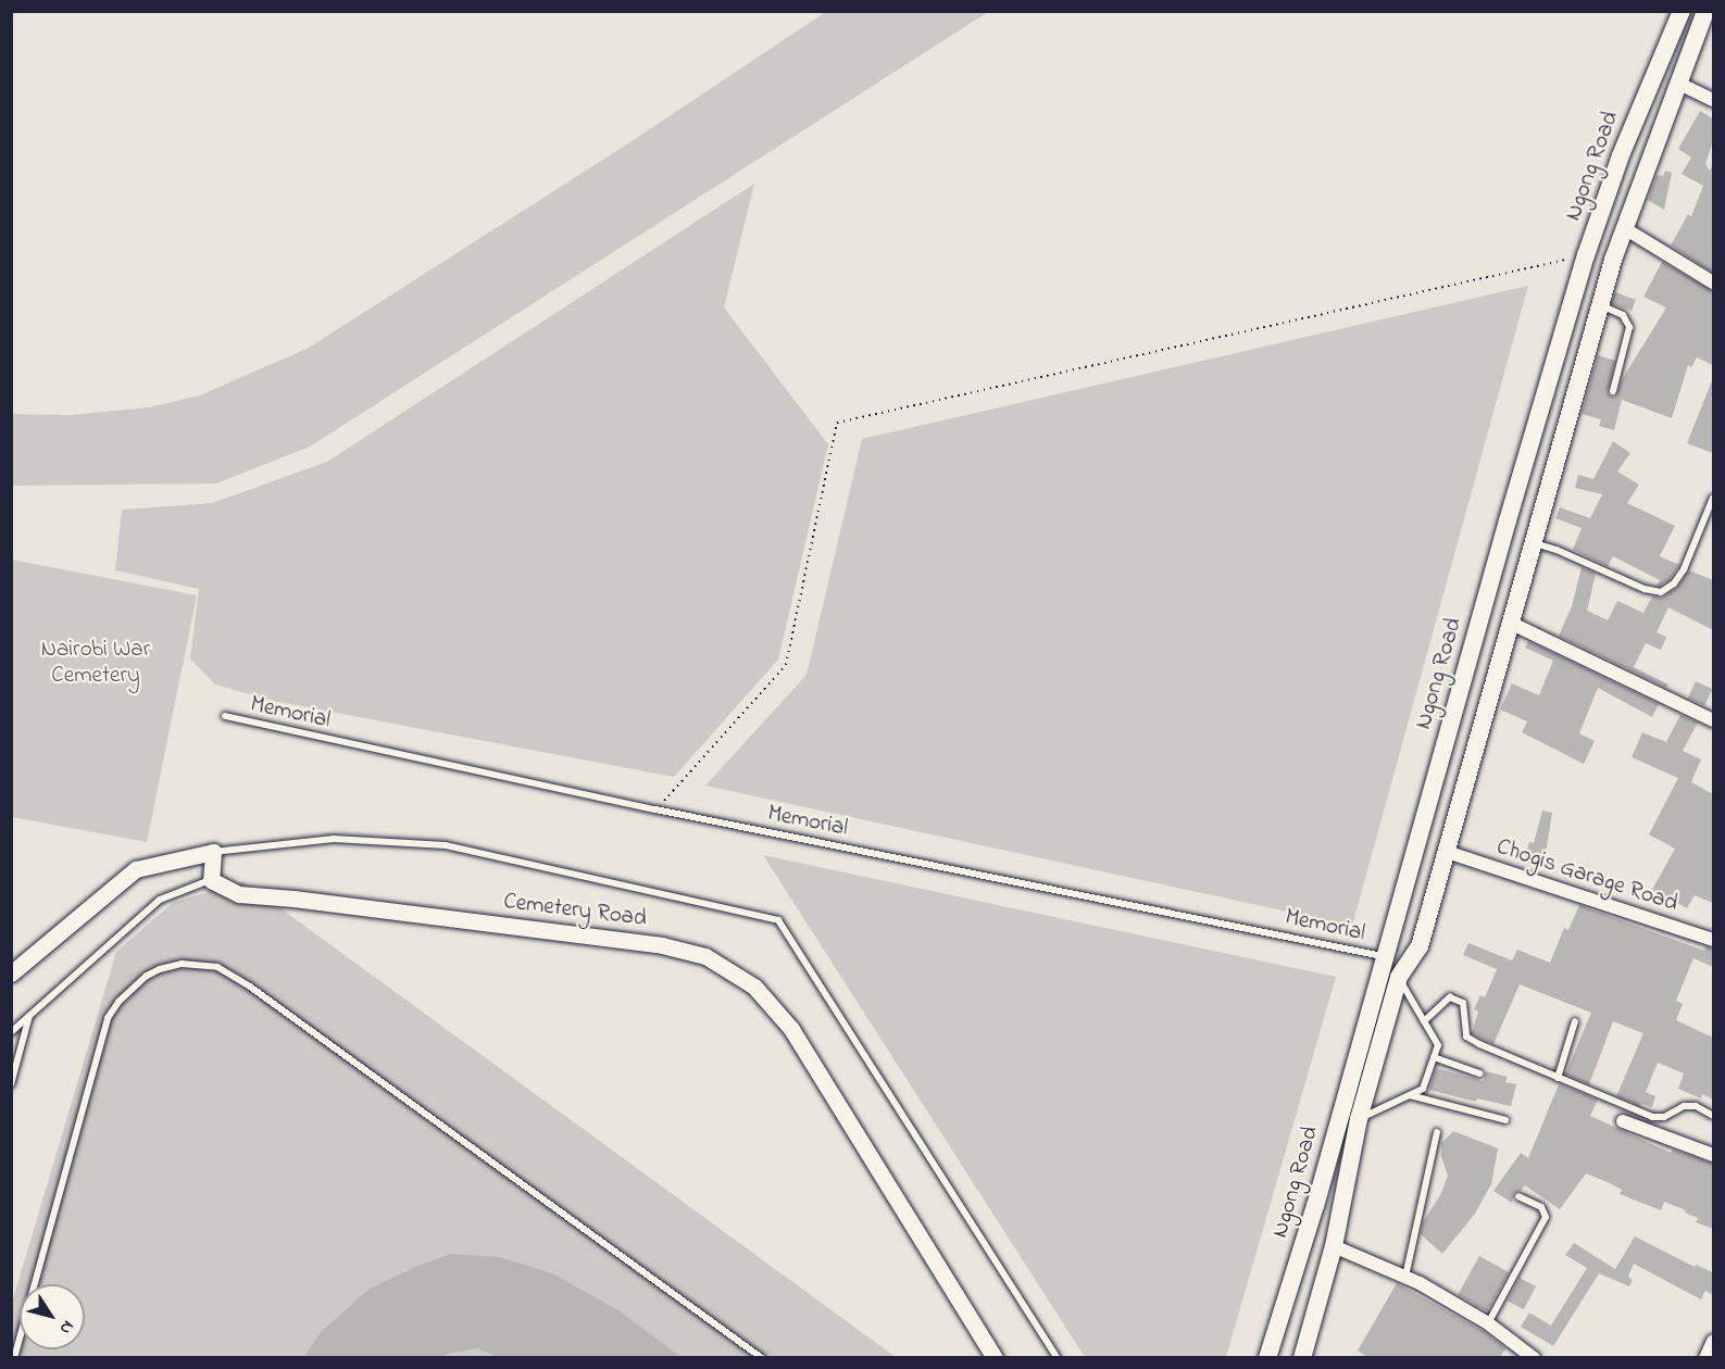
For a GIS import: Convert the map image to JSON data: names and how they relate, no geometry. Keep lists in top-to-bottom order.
{
  "streets": {
    "main road": ["Ngong Road"],
    "street": ["Chogis Garage Road", "Cemetery Road"],
    "lane": ["Memorial"]
  },
  "crossings": [
    ["Ngong Road", "Memorial"],
    ["Ngong Road", "Chogis Garage Road"]
  ],
  "parks": ["Nairobi War Cemetery"],
  "north": "bottom right"
}
